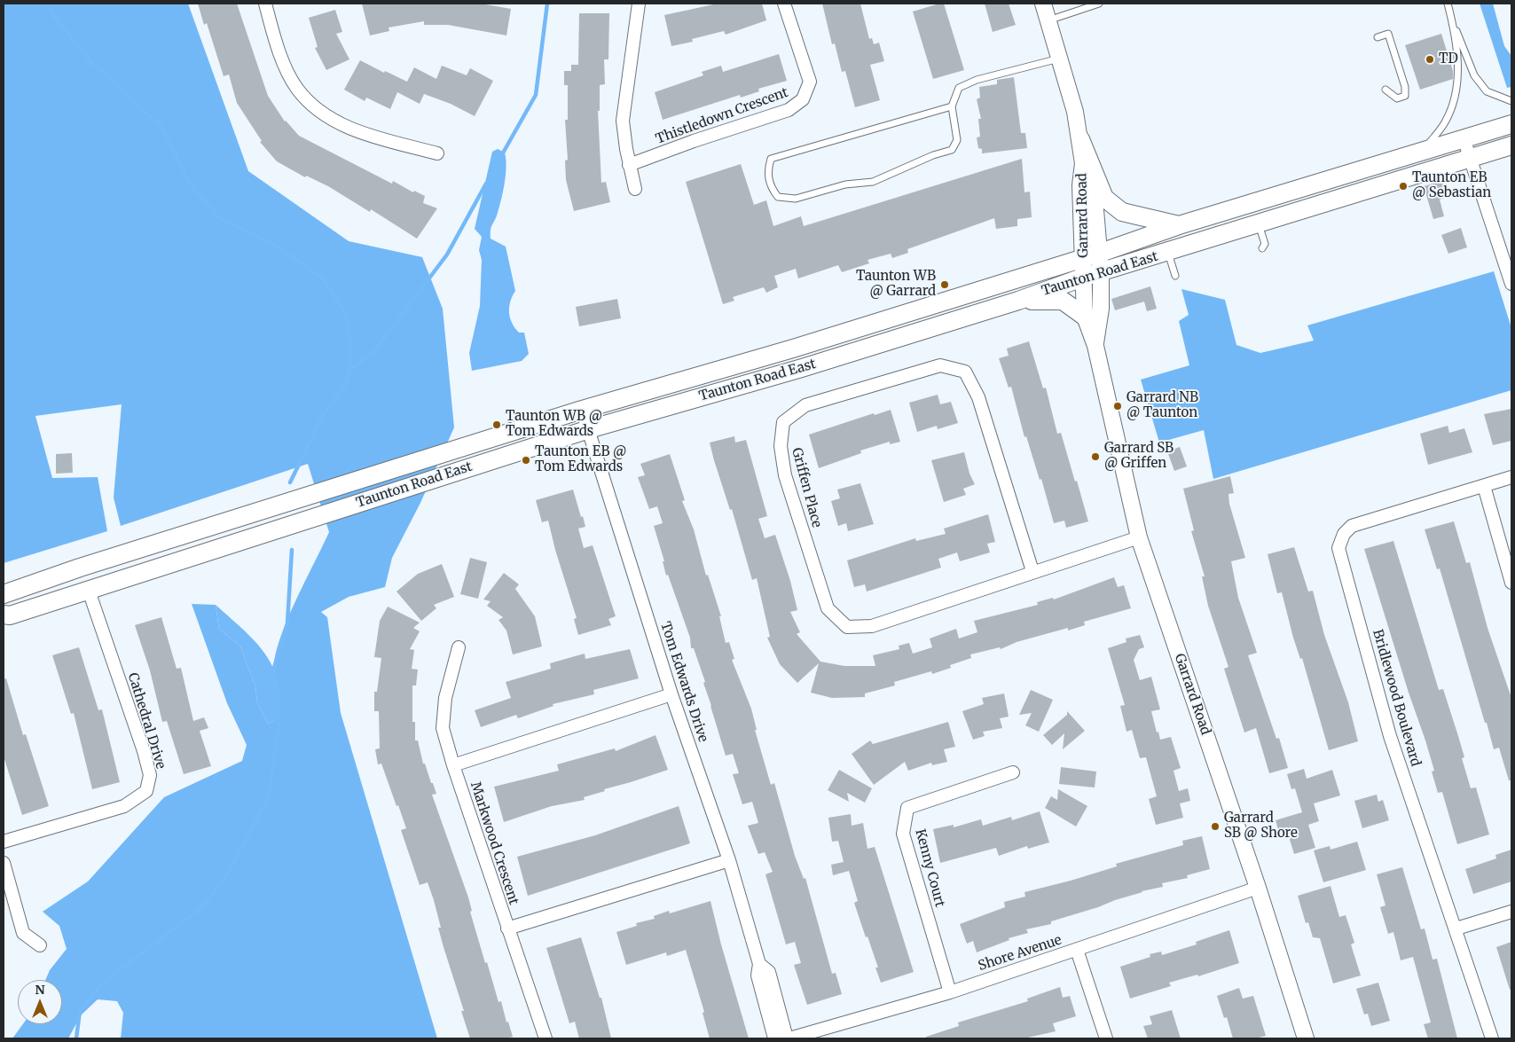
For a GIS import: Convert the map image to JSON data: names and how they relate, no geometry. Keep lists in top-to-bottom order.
{
  "streets": {
    "main road": ["Taunton Road East"],
    "street": [
      "Thistledown Crescent",
      "Garrard Road",
      "Griffen Place",
      "Tom Edwards Drive",
      "Bridlewood Boulevard",
      "Cathedral Drive",
      "Markwood Crescent",
      "Kenny Court",
      "Shore Avenue"
    ]
  },
  "crossings": [
    ["Garrard Road", "Taunton Road East"],
    ["Garrard Road", "Griffen Place"],
    ["Garrard Road", "Shore Avenue"],
    ["Taunton Road East", "Tom Edwards Drive"],
    ["Taunton Road East", "Cathedral Drive"],
    ["Kenny Court", "Shore Avenue"]
  ],
  "places": [
    "TD",
    "Taunton EB @ Sebastian",
    "Taunton WB @ Garrard",
    "Garrard NB @ Taunton",
    "Taunton WB @ Tom Edwards",
    "Garrard SB @ Griffen",
    "Taunton EB @ Tom Edwards",
    "Garrard SB @ Shore"
  ],
  "north": "top"
}
